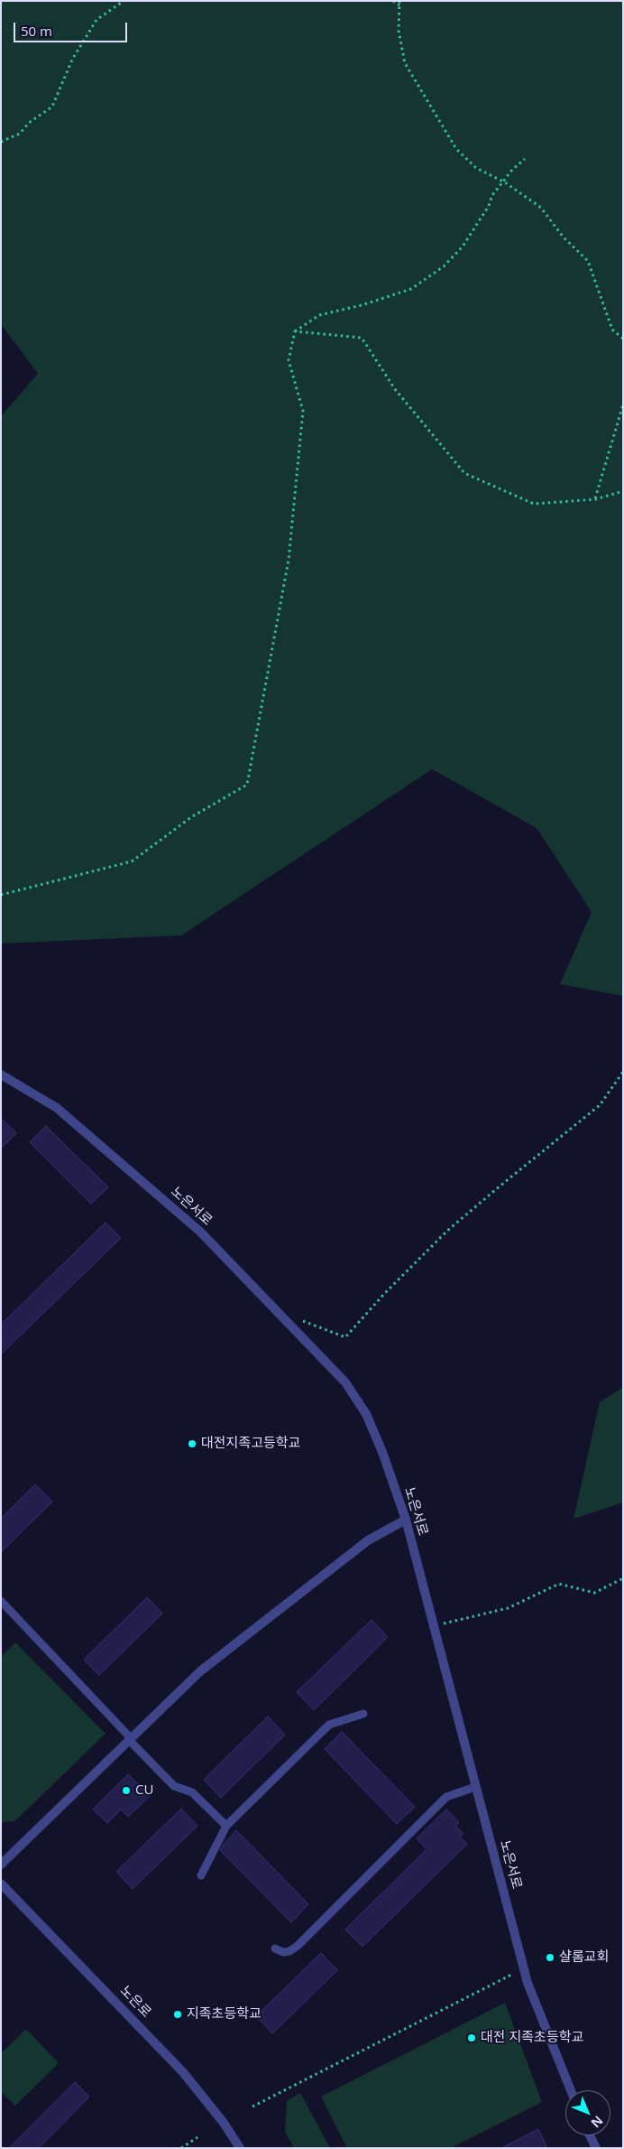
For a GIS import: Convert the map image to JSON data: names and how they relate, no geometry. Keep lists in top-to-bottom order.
{
  "streets": {
    "street": ["노은서로", "노은로"]
  },
  "places": [
    "대전지족고등학교",
    "CU",
    "샬롬교회",
    "지족초등학교",
    "대전 지족초등학교"
  ],
  "scale_bar": "50 m",
  "north": "bottom right"
}
